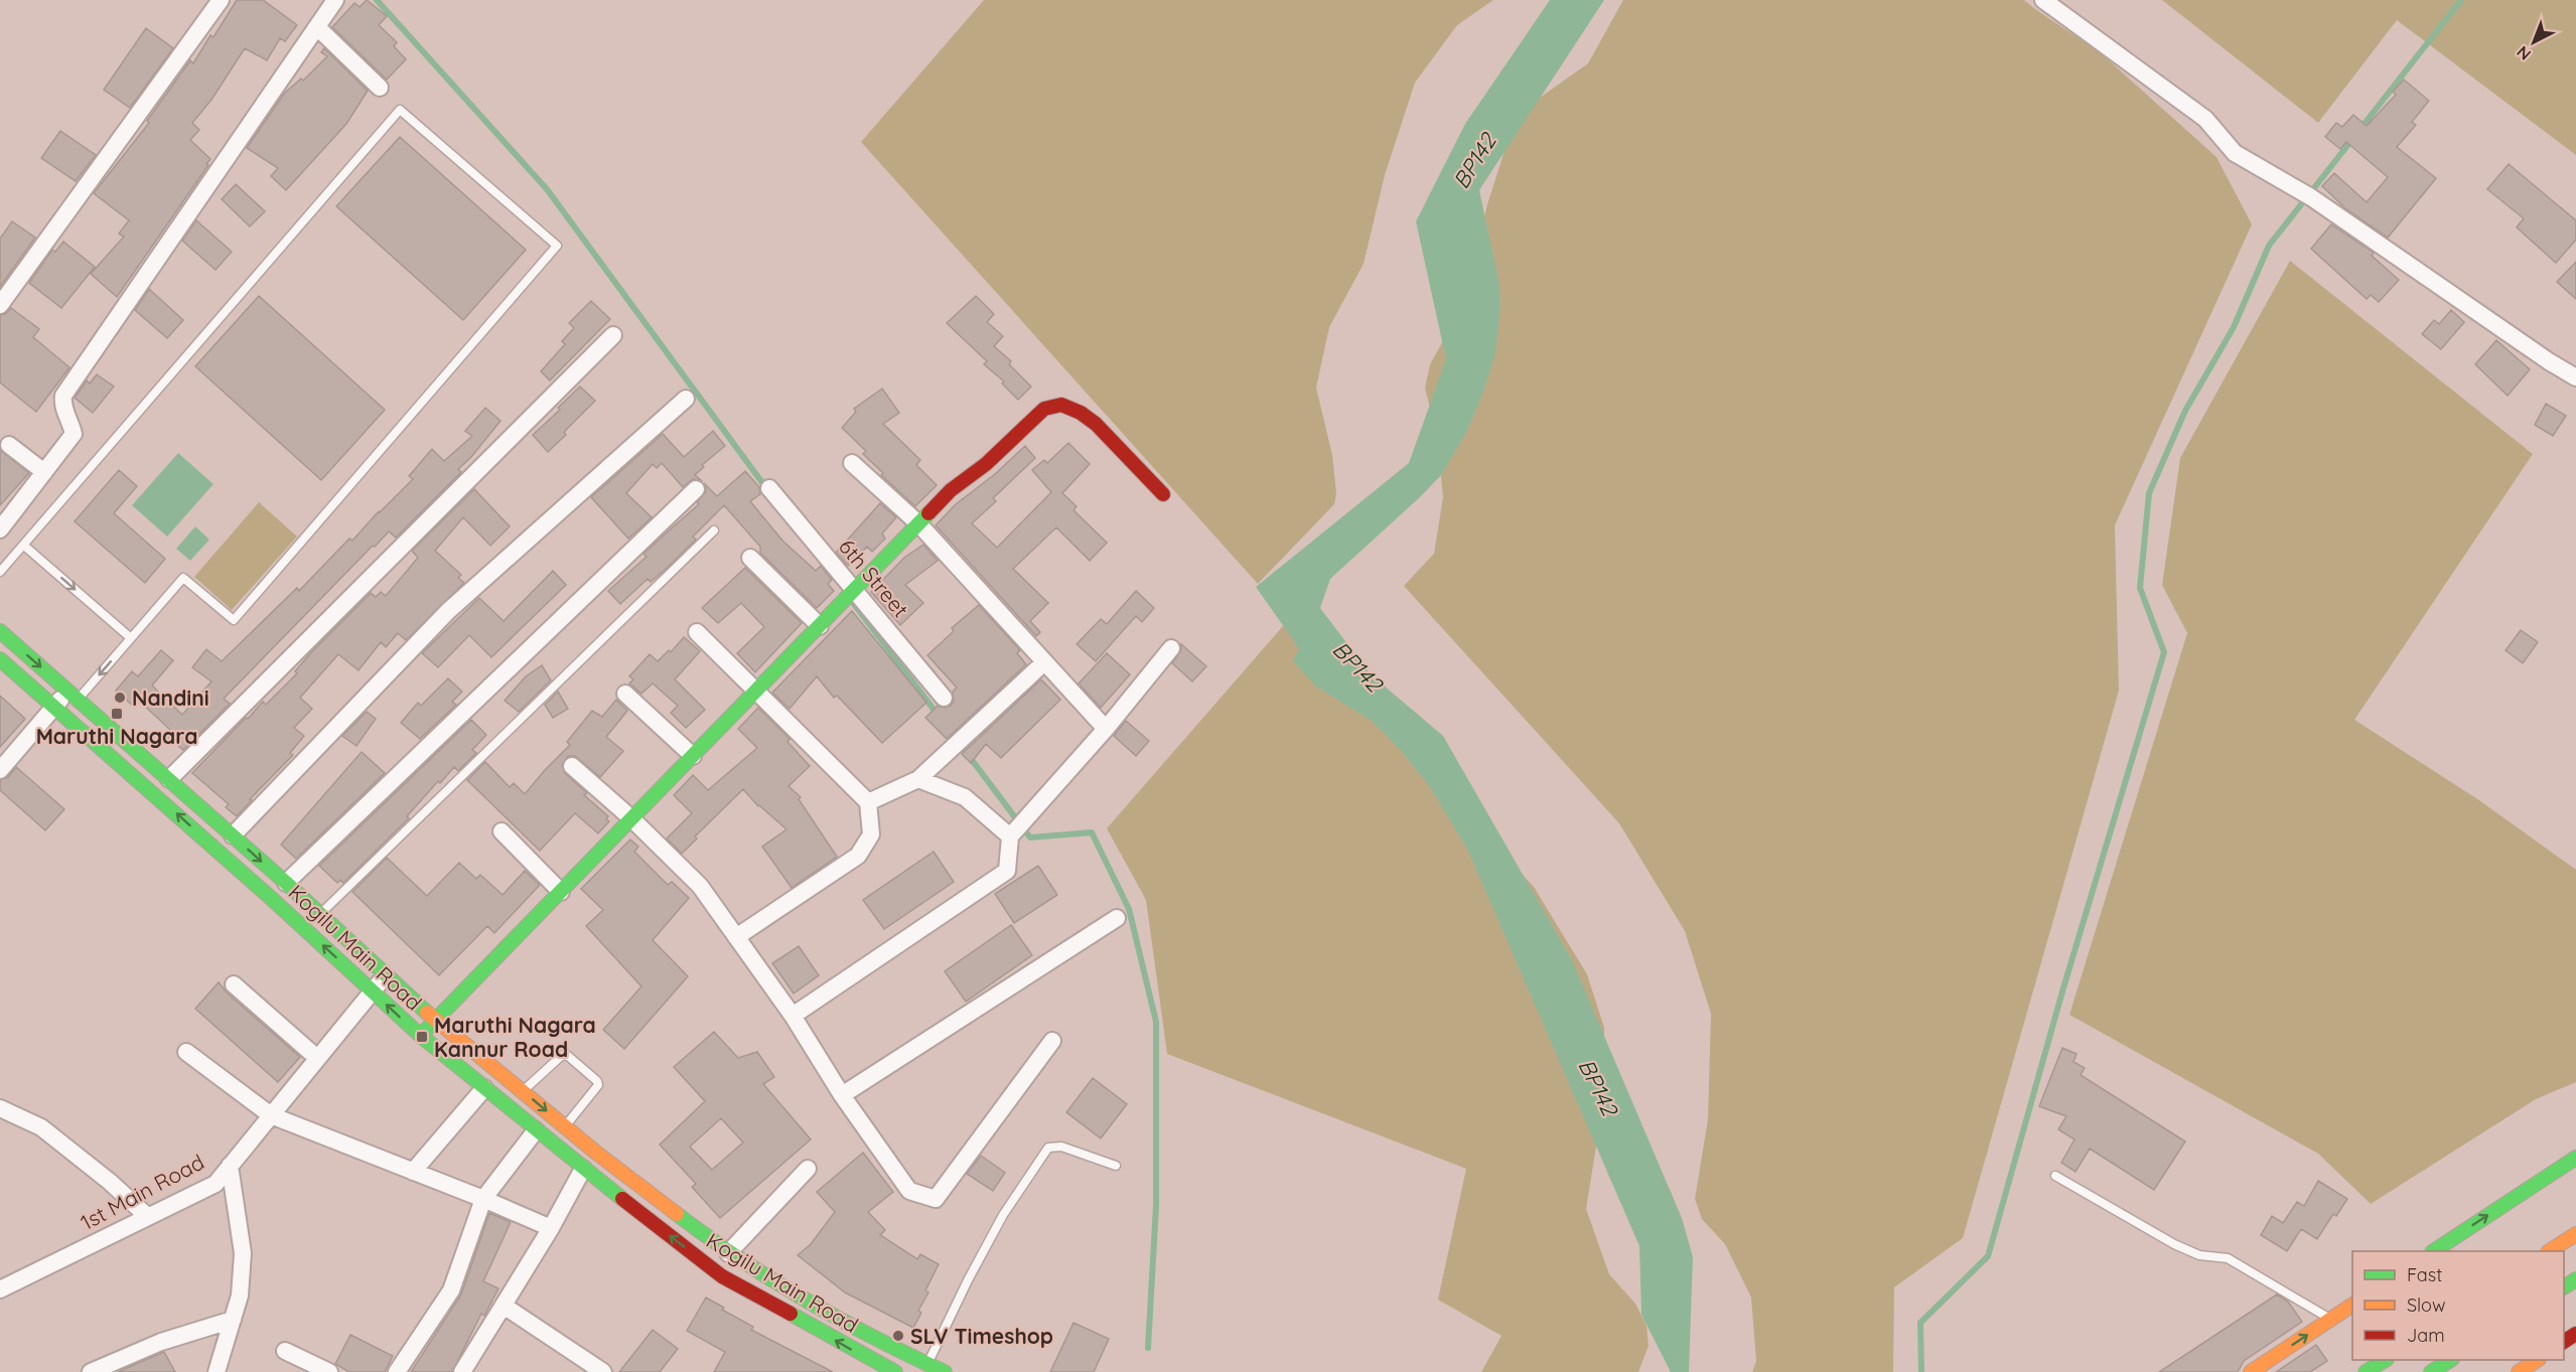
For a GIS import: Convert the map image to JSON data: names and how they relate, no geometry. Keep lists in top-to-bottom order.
{
  "streets": {
    "main road": ["Kogilu Main Road"],
    "street": ["6th Street", "1st Main Road"]
  },
  "crossings": [
    ["Kogilu Main Road", "1st Main Road"]
  ],
  "water": ["BP142"],
  "places": {
    "other": ["Nandini", "SLV Timeshop"],
    "transit": ["Maruthi Nagara", "Maruthi Nagara Kannur Road"]
  },
  "legend": ["Fast", "Slow", "Jam"],
  "north": "bottom left"
}
